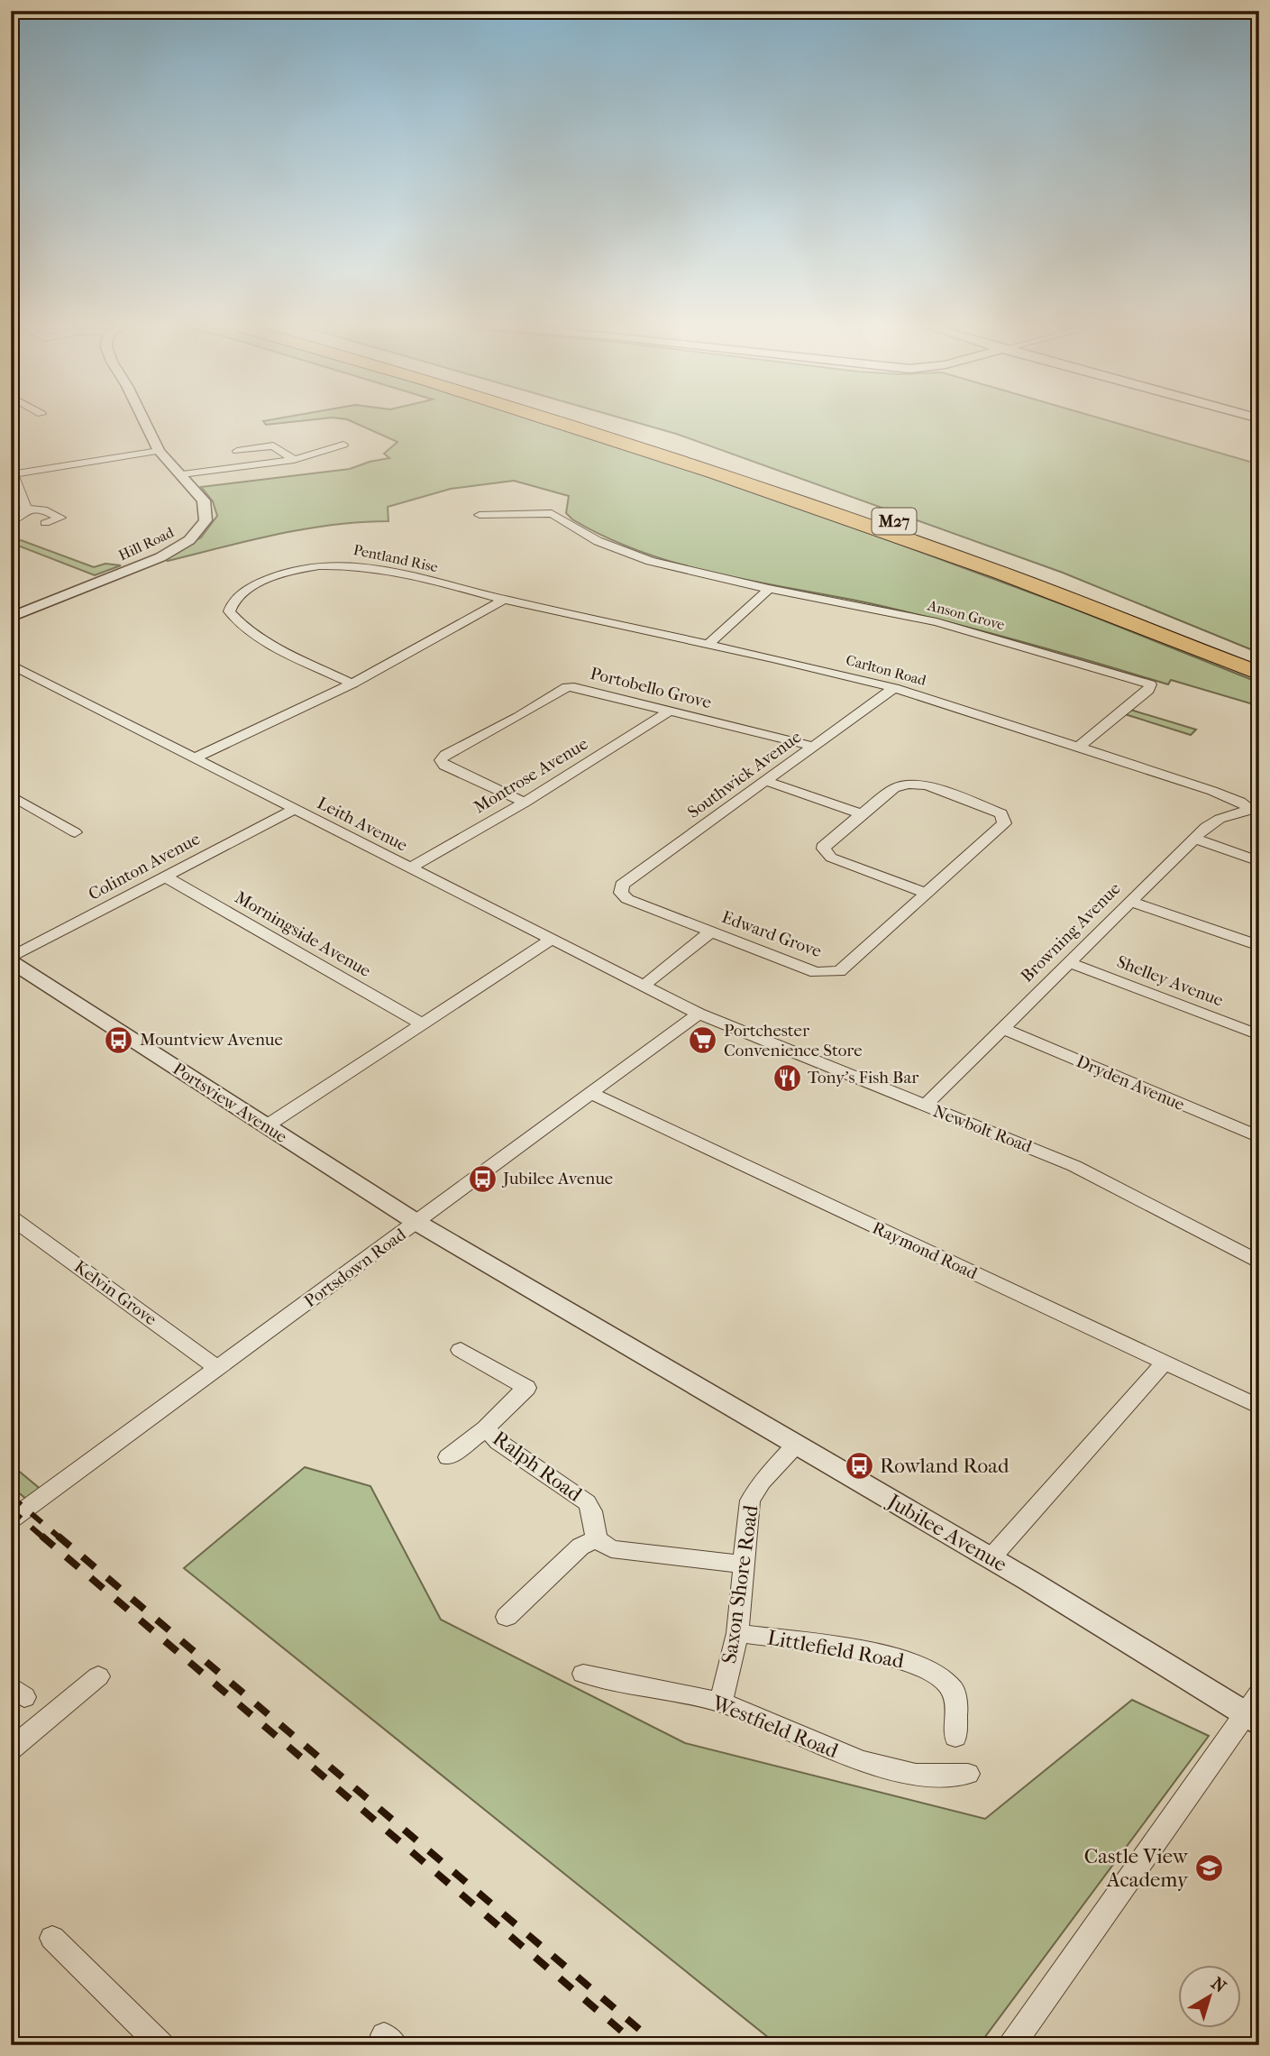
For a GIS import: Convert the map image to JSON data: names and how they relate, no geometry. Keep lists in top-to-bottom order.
{
  "streets": {
    "highway": ["M27"],
    "street": [
      "Hill Road",
      "Pentland Rise",
      "Anson Grove",
      "Carlton Road",
      "Portobello Grove",
      "Southwick Avenue",
      "Montrose Avenue",
      "Leith Avenue",
      "Colinton Avenue",
      "Browning Avenue",
      "Morningside Avenue",
      "Edward Grove",
      "Shelley Avenue",
      "Dryden Avenue",
      "Portsview Avenue",
      "Newbolt Road",
      "Raymond Road",
      "Portsdown Road",
      "Kelvin Grove",
      "Ralph Road",
      "Jubilee Avenue",
      "Saxon Shore Road",
      "Littlefield Road",
      "Westfield Road"
    ]
  },
  "crossings": [
    ["Pentland Rise", "Carlton Road"],
    ["Anson Grove", "Carlton Road"],
    ["Carlton Road", "Southwick Avenue"],
    ["Carlton Road", "Browning Avenue"],
    ["Portobello Grove", "Southwick Avenue"],
    ["Portobello Grove", "Montrose Avenue"],
    ["Southwick Avenue", "Edward Grove"],
    ["Montrose Avenue", "Leith Avenue"],
    ["Leith Avenue", "Colinton Avenue"],
    ["Leith Avenue", "Newbolt Road"],
    ["Leith Avenue", "Portsdown Road"],
    ["Colinton Avenue", "Morningside Avenue"],
    ["Colinton Avenue", "Portsview Avenue"],
    ["Browning Avenue", "Shelley Avenue"],
    ["Browning Avenue", "Dryden Avenue"],
    ["Browning Avenue", "Newbolt Road"],
    ["Portsview Avenue", "Portsdown Road"],
    ["Portsview Avenue", "Jubilee Avenue"],
    ["Newbolt Road", "Portsdown Road"],
    ["Raymond Road", "Portsdown Road"],
    ["Portsdown Road", "Kelvin Grove"],
    ["Portsdown Road", "Jubilee Avenue"],
    ["Jubilee Avenue", "Saxon Shore Road"],
    ["Saxon Shore Road", "Littlefield Road"],
    ["Saxon Shore Road", "Westfield Road"]
  ],
  "places": {
    "bus stop": ["Mountview Avenue", "Jubilee Avenue", "Rowland Road"],
    "supermarket": ["Portchester Convenience Store"],
    "restaurant": ["Tony's Fish Bar"],
    "school or university": ["Castle View Academy"]
  },
  "north": "top right"
}
